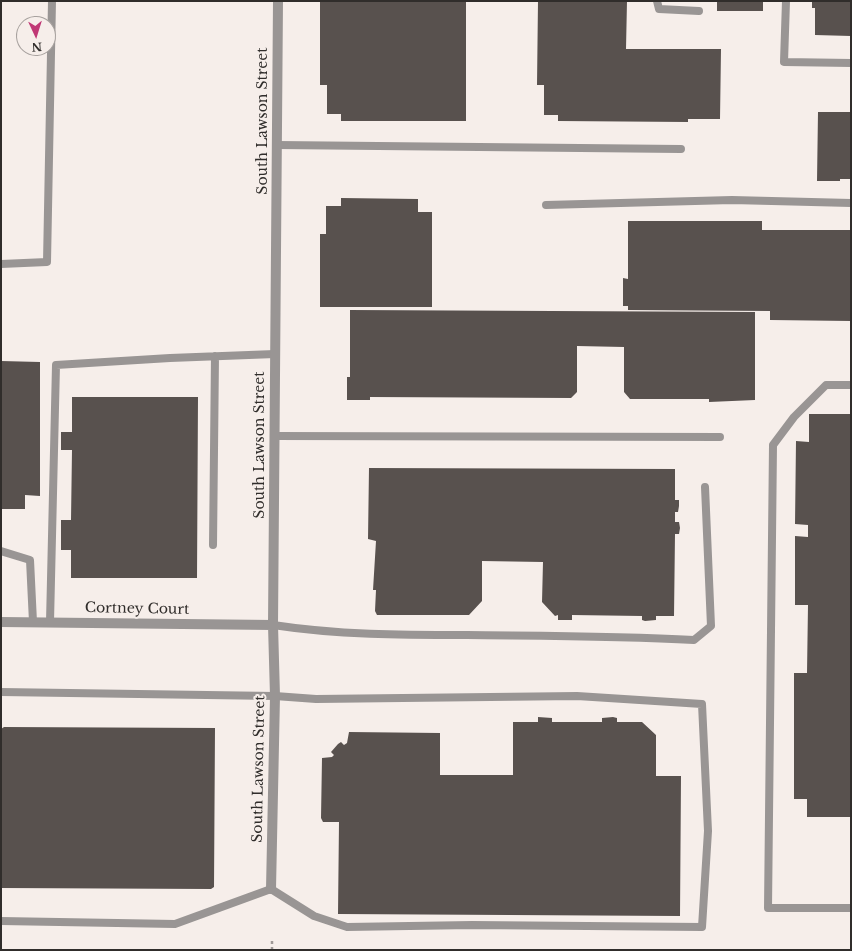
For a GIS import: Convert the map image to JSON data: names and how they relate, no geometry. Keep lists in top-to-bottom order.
{
  "streets": {
    "street": ["South Lawson Street", "Cortney Court"]
  },
  "crossings": [
    ["South Lawson Street", "Cortney Court"]
  ],
  "north": "bottom"
}
